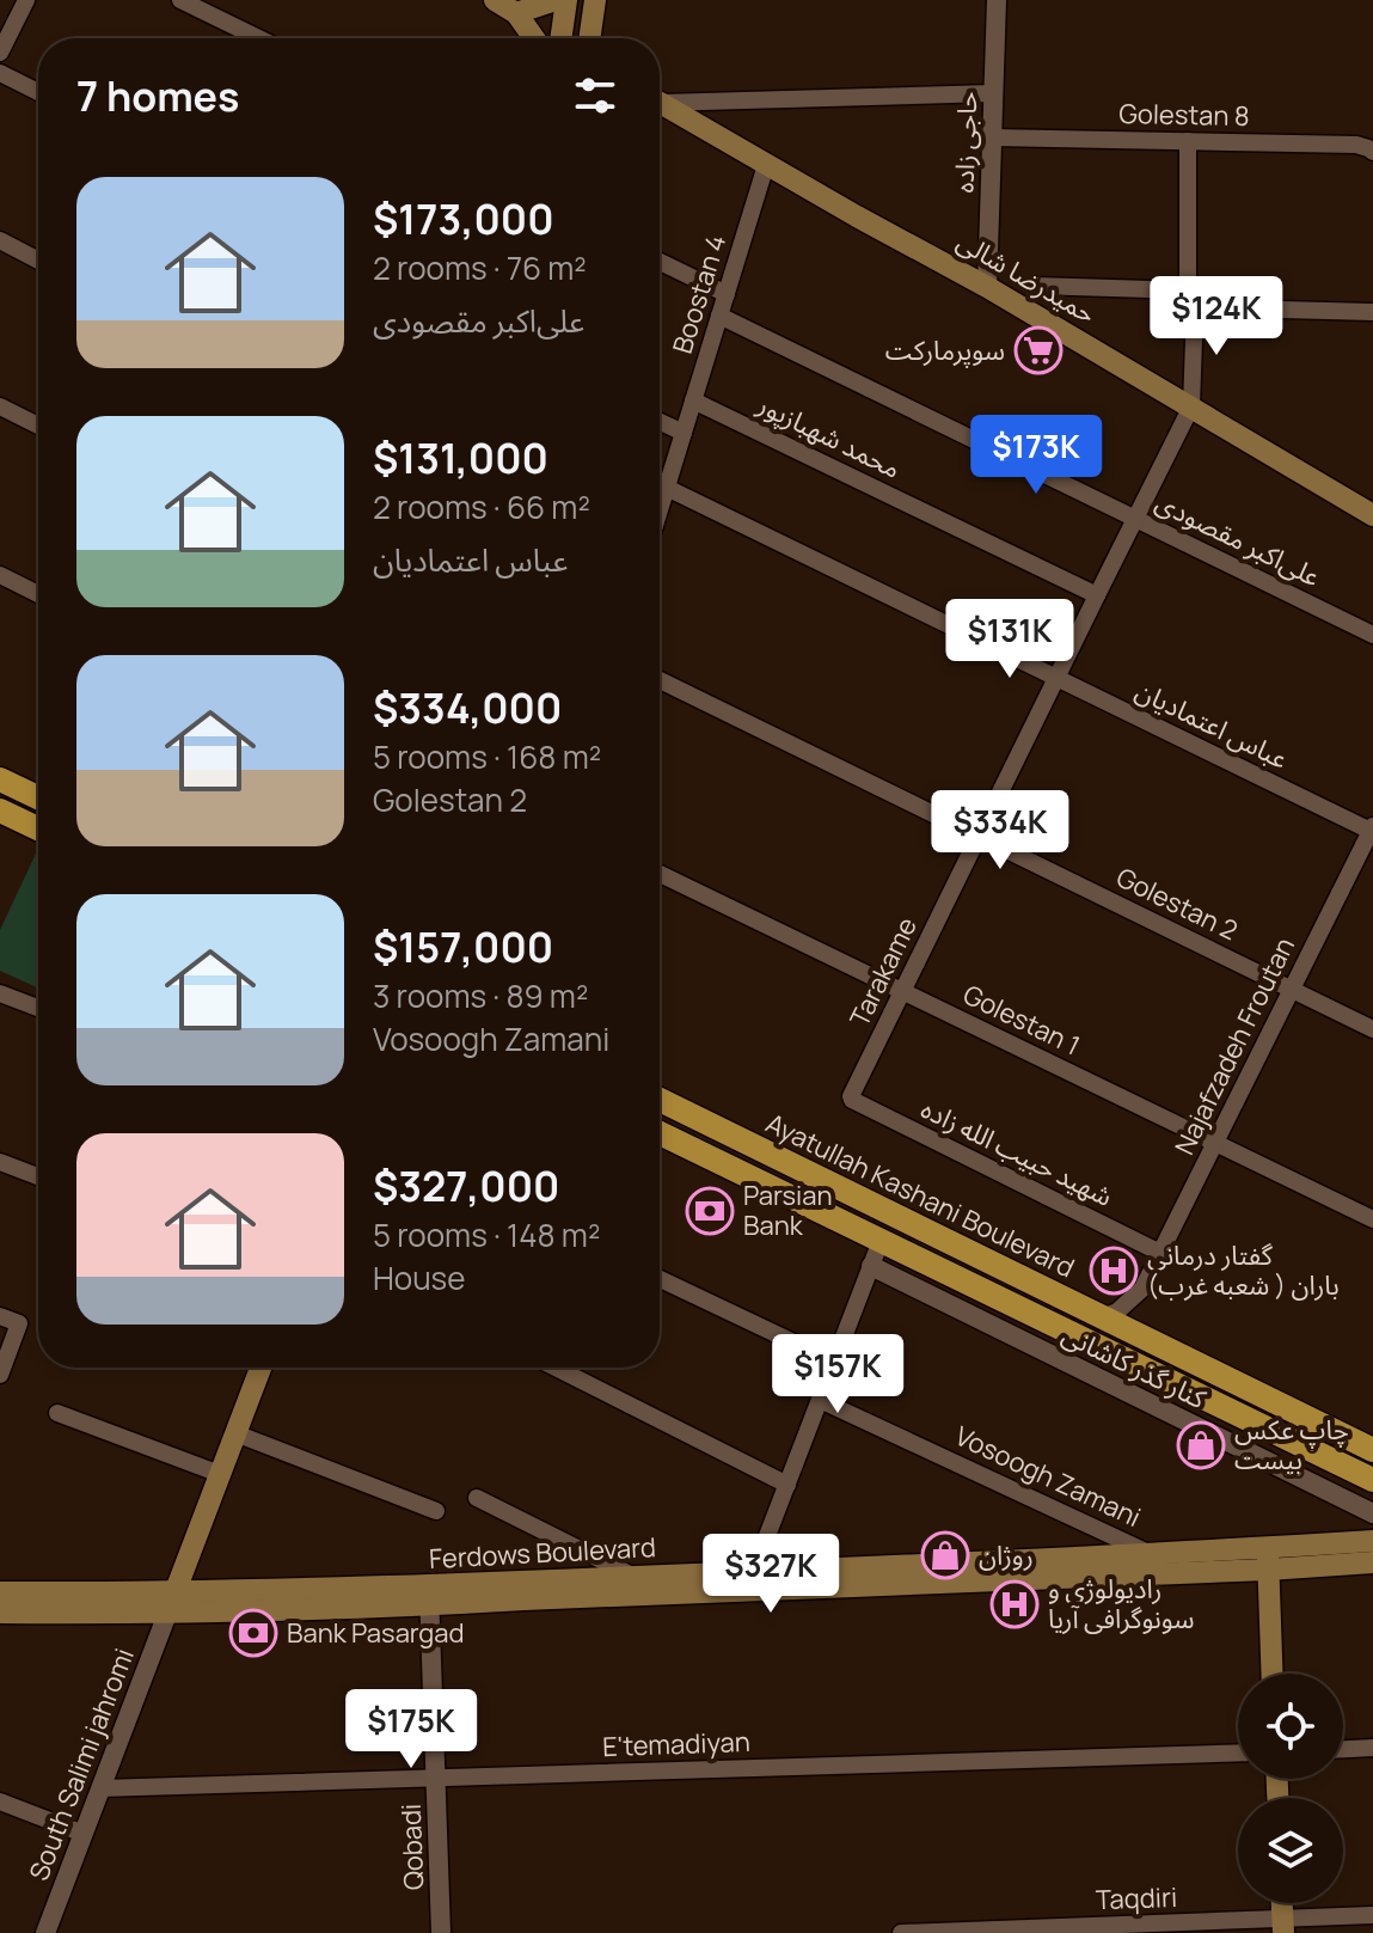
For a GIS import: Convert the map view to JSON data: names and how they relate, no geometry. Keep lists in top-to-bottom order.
{
  "streets": {
    "main road": ["حمیدرضا شالی", "Ayatullah Kashani Boulevard", "Ferdows Boulevard"],
    "street": [
      "Golestan 8",
      "حاجی زاده",
      "Boostan 4",
      "محمد شهبازپور",
      "علی‌اکبر مقصودی",
      "عباس اعتمادیان",
      "Golestan 2",
      "Tarakame",
      "Golestan 1",
      "Najafzadeh Froutan",
      "شهید حبیب الله زاده",
      "کنار گذر کاشانی",
      "Vosoogh Zamani",
      "E'temadiyan",
      "South Salimi jahromi",
      "Qobadi",
      "Taqdiri"
    ]
  },
  "crossings": [
    ["Golestan 8", "حاجی زاده"],
    ["حاجی زاده", "حمیدرضا شالی"],
    ["حمیدرضا شالی", "Boostan 4"],
    ["حمیدرضا شالی", "Tarakame"],
    ["Boostan 4", "محمد شهبازپور"],
    ["Boostan 4", "علی‌اکبر مقصودی"],
    ["Boostan 4", "عباس اعتمادیان"],
    ["محمد شهبازپور", "Tarakame"],
    ["علی‌اکبر مقصودی", "Tarakame"],
    ["عباس اعتمادیان", "Tarakame"],
    ["عباس اعتمادیان", "Najafzadeh Froutan"],
    ["Golestan 2", "Tarakame"],
    ["Golestan 2", "Najafzadeh Froutan"],
    ["Tarakame", "Golestan 1"],
    ["Tarakame", "شهید حبیب الله زاده"],
    ["Golestan 1", "Najafzadeh Froutan"],
    ["Najafzadeh Froutan", "شهید حبیب الله زاده"],
    ["Najafzadeh Froutan", "Ayatullah Kashani Boulevard"],
    ["Vosoogh Zamani", "Ferdows Boulevard"],
    ["Ferdows Boulevard", "South Salimi jahromi"],
    ["Ferdows Boulevard", "Qobadi"],
    ["E'temadiyan", "South Salimi jahromi"],
    ["E'temadiyan", "Qobadi"]
  ],
  "places": {
    "supermarket": ["سوپرمارکت"],
    "bank": ["Parsian Bank", "Bank Pasargad"],
    "hospital": ["گفتار درمانی باران ( شعبه غرب)", "رادیولوژی و سونوگرافی آریا"],
    "shop": ["چاپ عكس بيست", "روژان"]
  },
  "page": {
    "heading": "7 homes",
    "list": [
      {
        "name": "$173,000",
        "note": "2 rooms · 76 m² · علی‌اکبر مقصودی"
      },
      {
        "name": "$131,000",
        "note": "2 rooms · 66 m² · عباس اعتمادیان"
      },
      {
        "name": "$334,000",
        "note": "5 rooms · 168 m² · Golestan 2"
      },
      {
        "name": "$157,000",
        "note": "3 rooms · 89 m² · Vosoogh Zamani"
      },
      {
        "name": "$327,000",
        "note": "5 rooms · 148 m² · House"
      }
    ],
    "price": [
      "$124K",
      "$173K",
      "$131K",
      "$334K",
      "$157K",
      "$327K",
      "$175K"
    ]
  }
}
